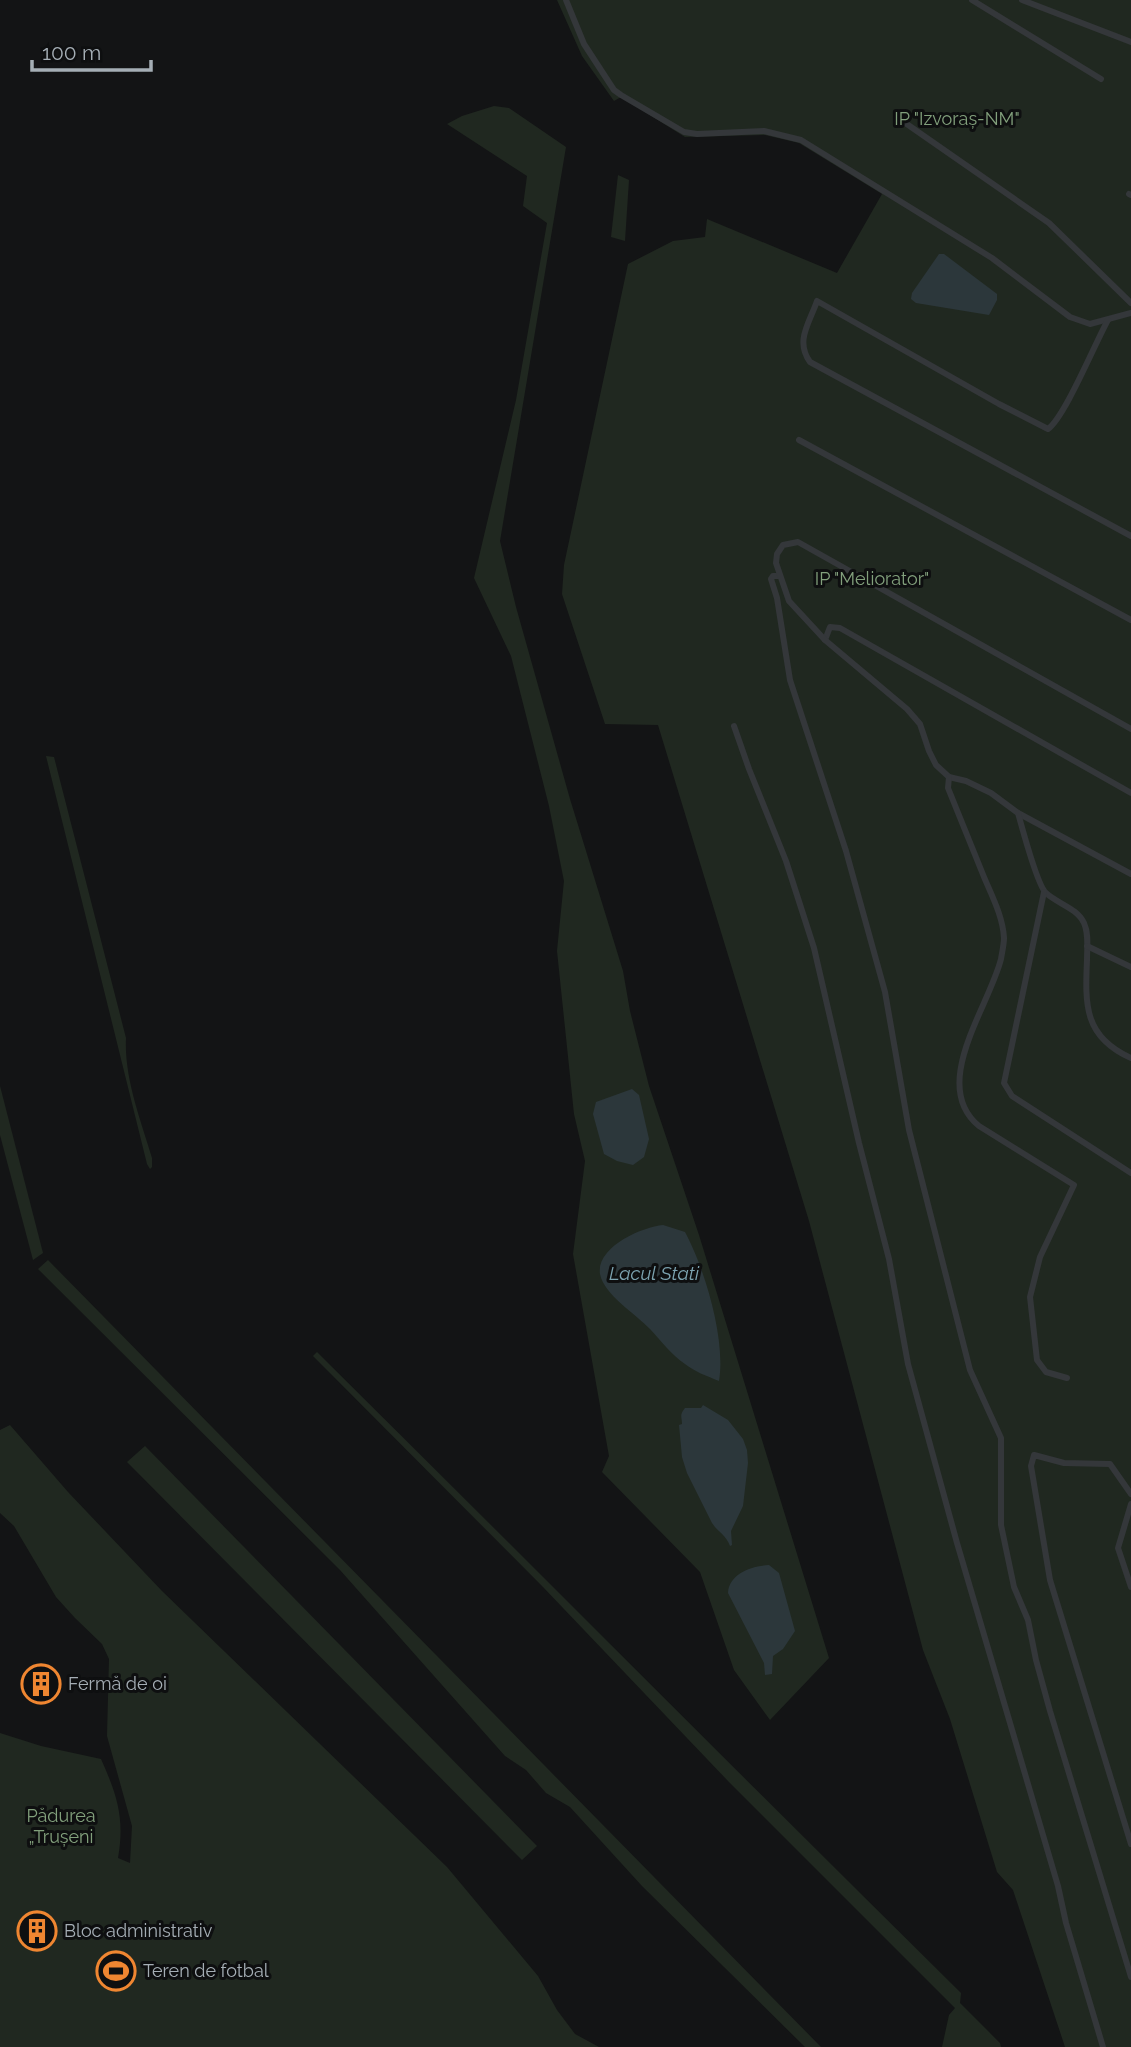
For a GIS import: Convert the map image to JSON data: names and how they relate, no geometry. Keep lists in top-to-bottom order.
{
  "water": ["Lacul Stati"],
  "parks": ["IP \"Izvoraș-NM\"", "IP \"Meliorator\"", "Pădurea „Trușeni"],
  "places": {
    "building": ["Fermă de oi", "Bloc administrativ"],
    "sports": ["Teren de fotbal"]
  },
  "scale_bar": "100 m"
}
